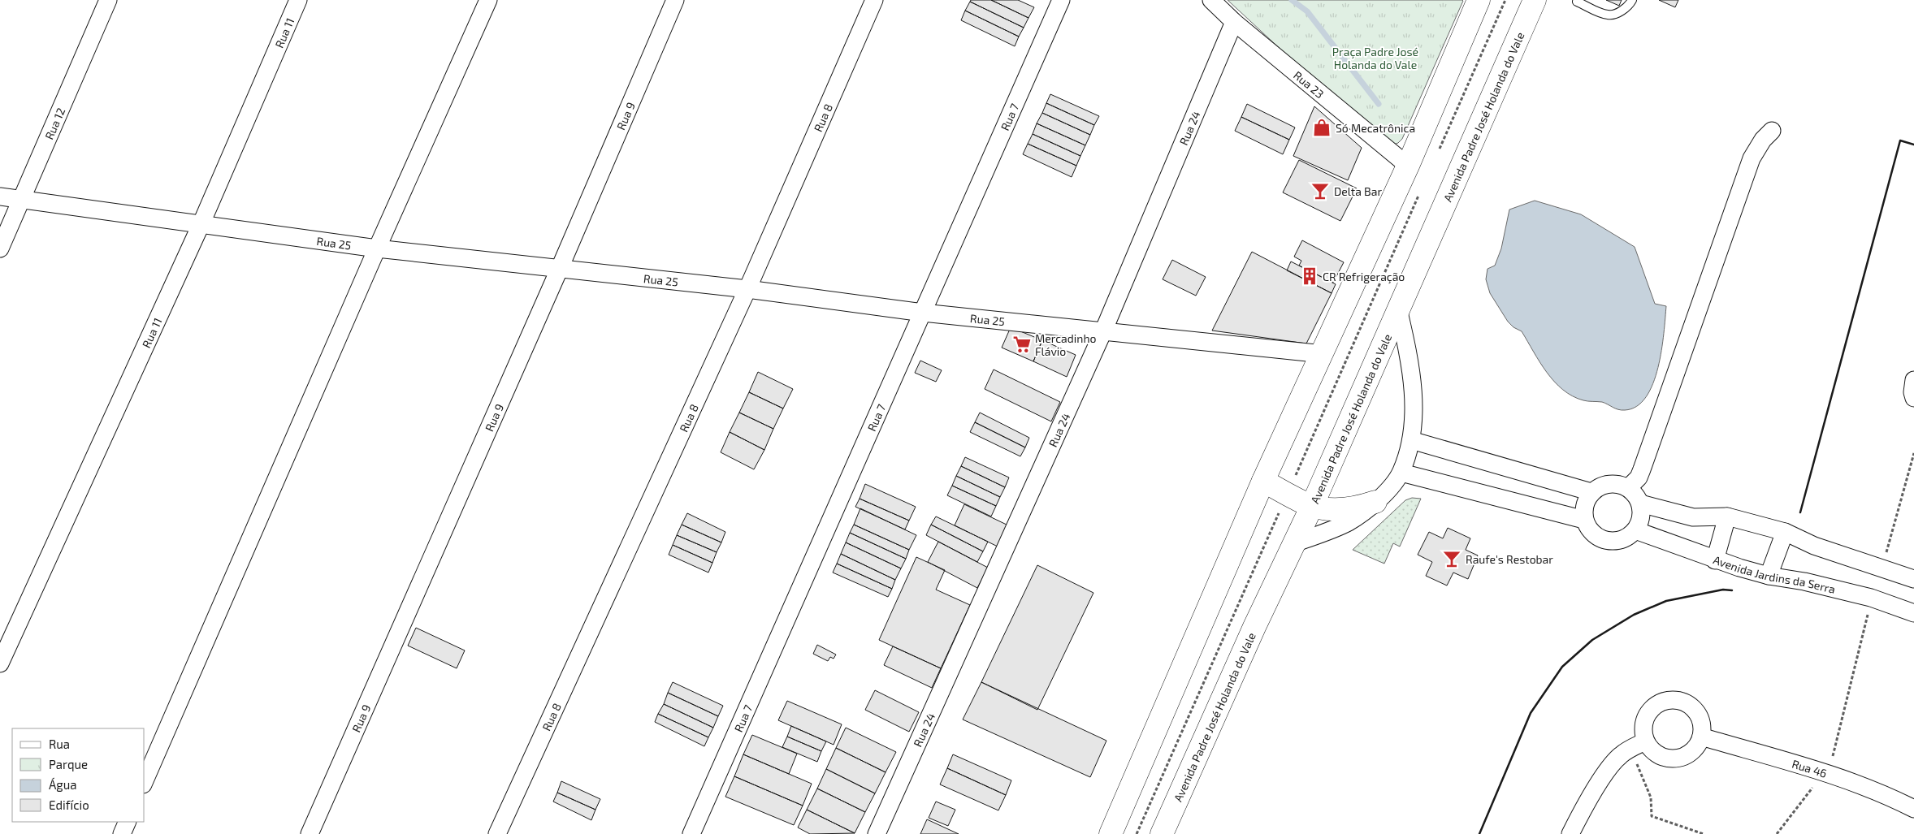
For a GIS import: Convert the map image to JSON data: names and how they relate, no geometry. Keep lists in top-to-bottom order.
{
  "streets": {
    "main road": ["Avenida Padre José Holanda do Vale"],
    "street": [
      "Rua 11",
      "Rua 23",
      "Rua 9",
      "Rua 7",
      "Rua 8",
      "Rua 12",
      "Rua 24",
      "Rua 25",
      "Avenida Jardins da Serra",
      "Rua 46"
    ]
  },
  "crossings": [
    ["Rua 11", "Rua 25"],
    ["Rua 23", "Rua 24"],
    ["Rua 9", "Rua 25"],
    ["Rua 7", "Rua 25"],
    ["Rua 8", "Rua 25"],
    ["Rua 12", "Rua 25"],
    ["Rua 24", "Rua 25"]
  ],
  "parks": ["Praça Padre José Holanda do Vale"],
  "places": {
    "shop": ["Só Mecatrônica"],
    "bar": ["Delta Bar", "Raufe's Restobar"],
    "building": ["CR Refrigeração"],
    "supermarket": ["Mercadinho Flávio"]
  },
  "legend": [
    "Rua",
    "Parque",
    "Água",
    "Edifício"
  ]
}
